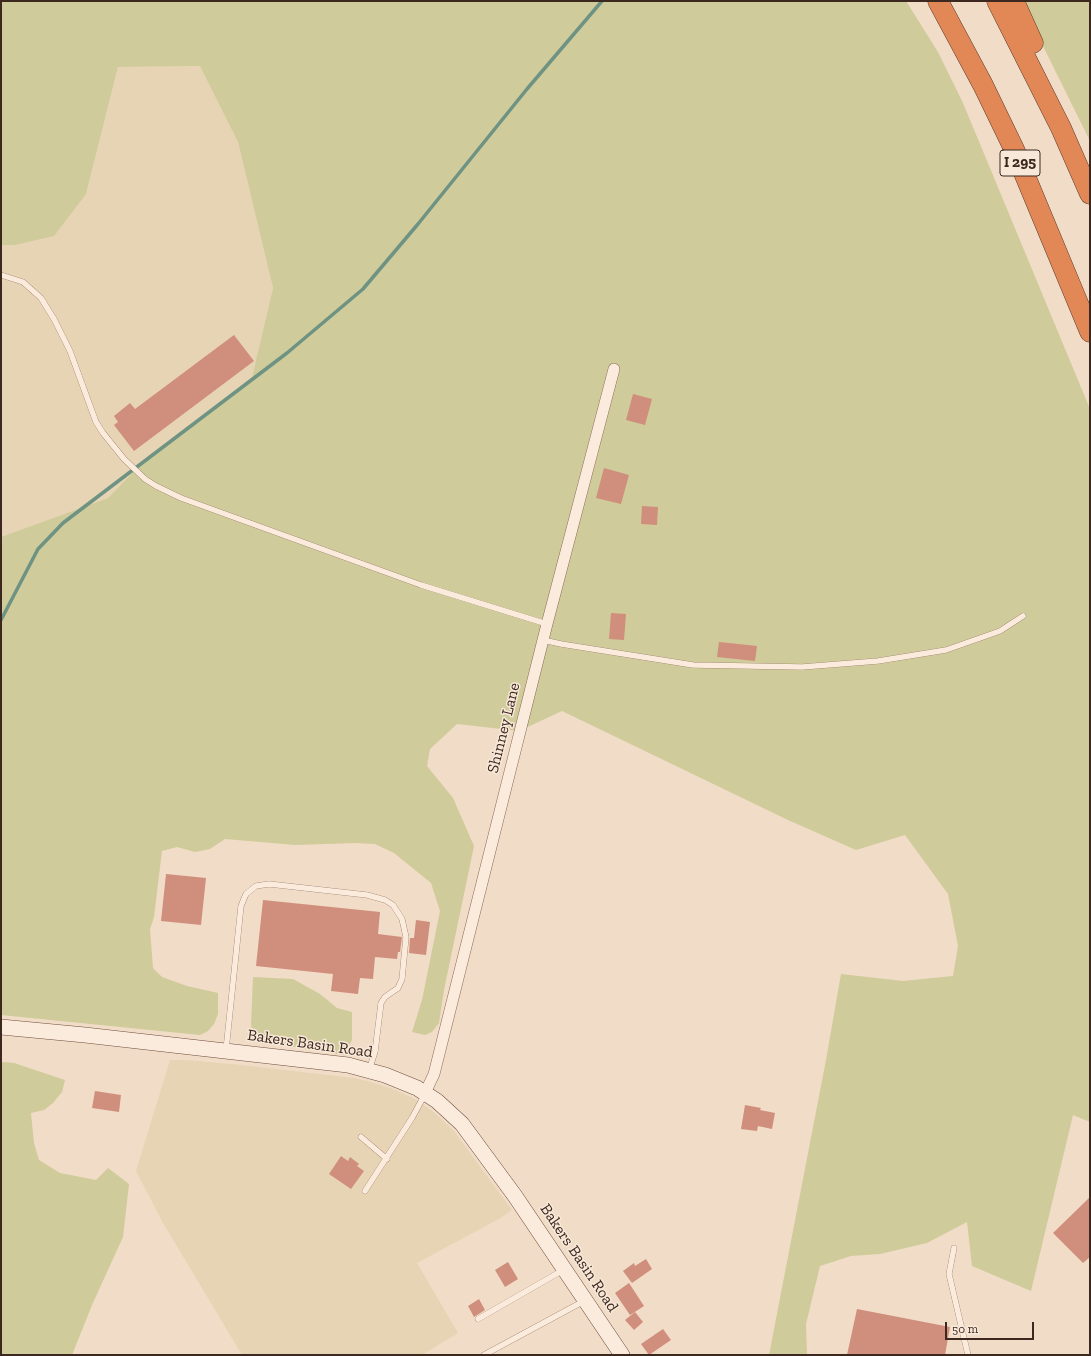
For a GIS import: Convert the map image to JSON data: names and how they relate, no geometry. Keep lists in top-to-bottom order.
{
  "streets": {
    "highway": ["I 295"],
    "main road": ["Bakers Basin Road"],
    "street": ["Shinney Lane"]
  },
  "crossings": [
    ["Shinney Lane", "Bakers Basin Road"]
  ],
  "scale_bar": "50 m"
}
